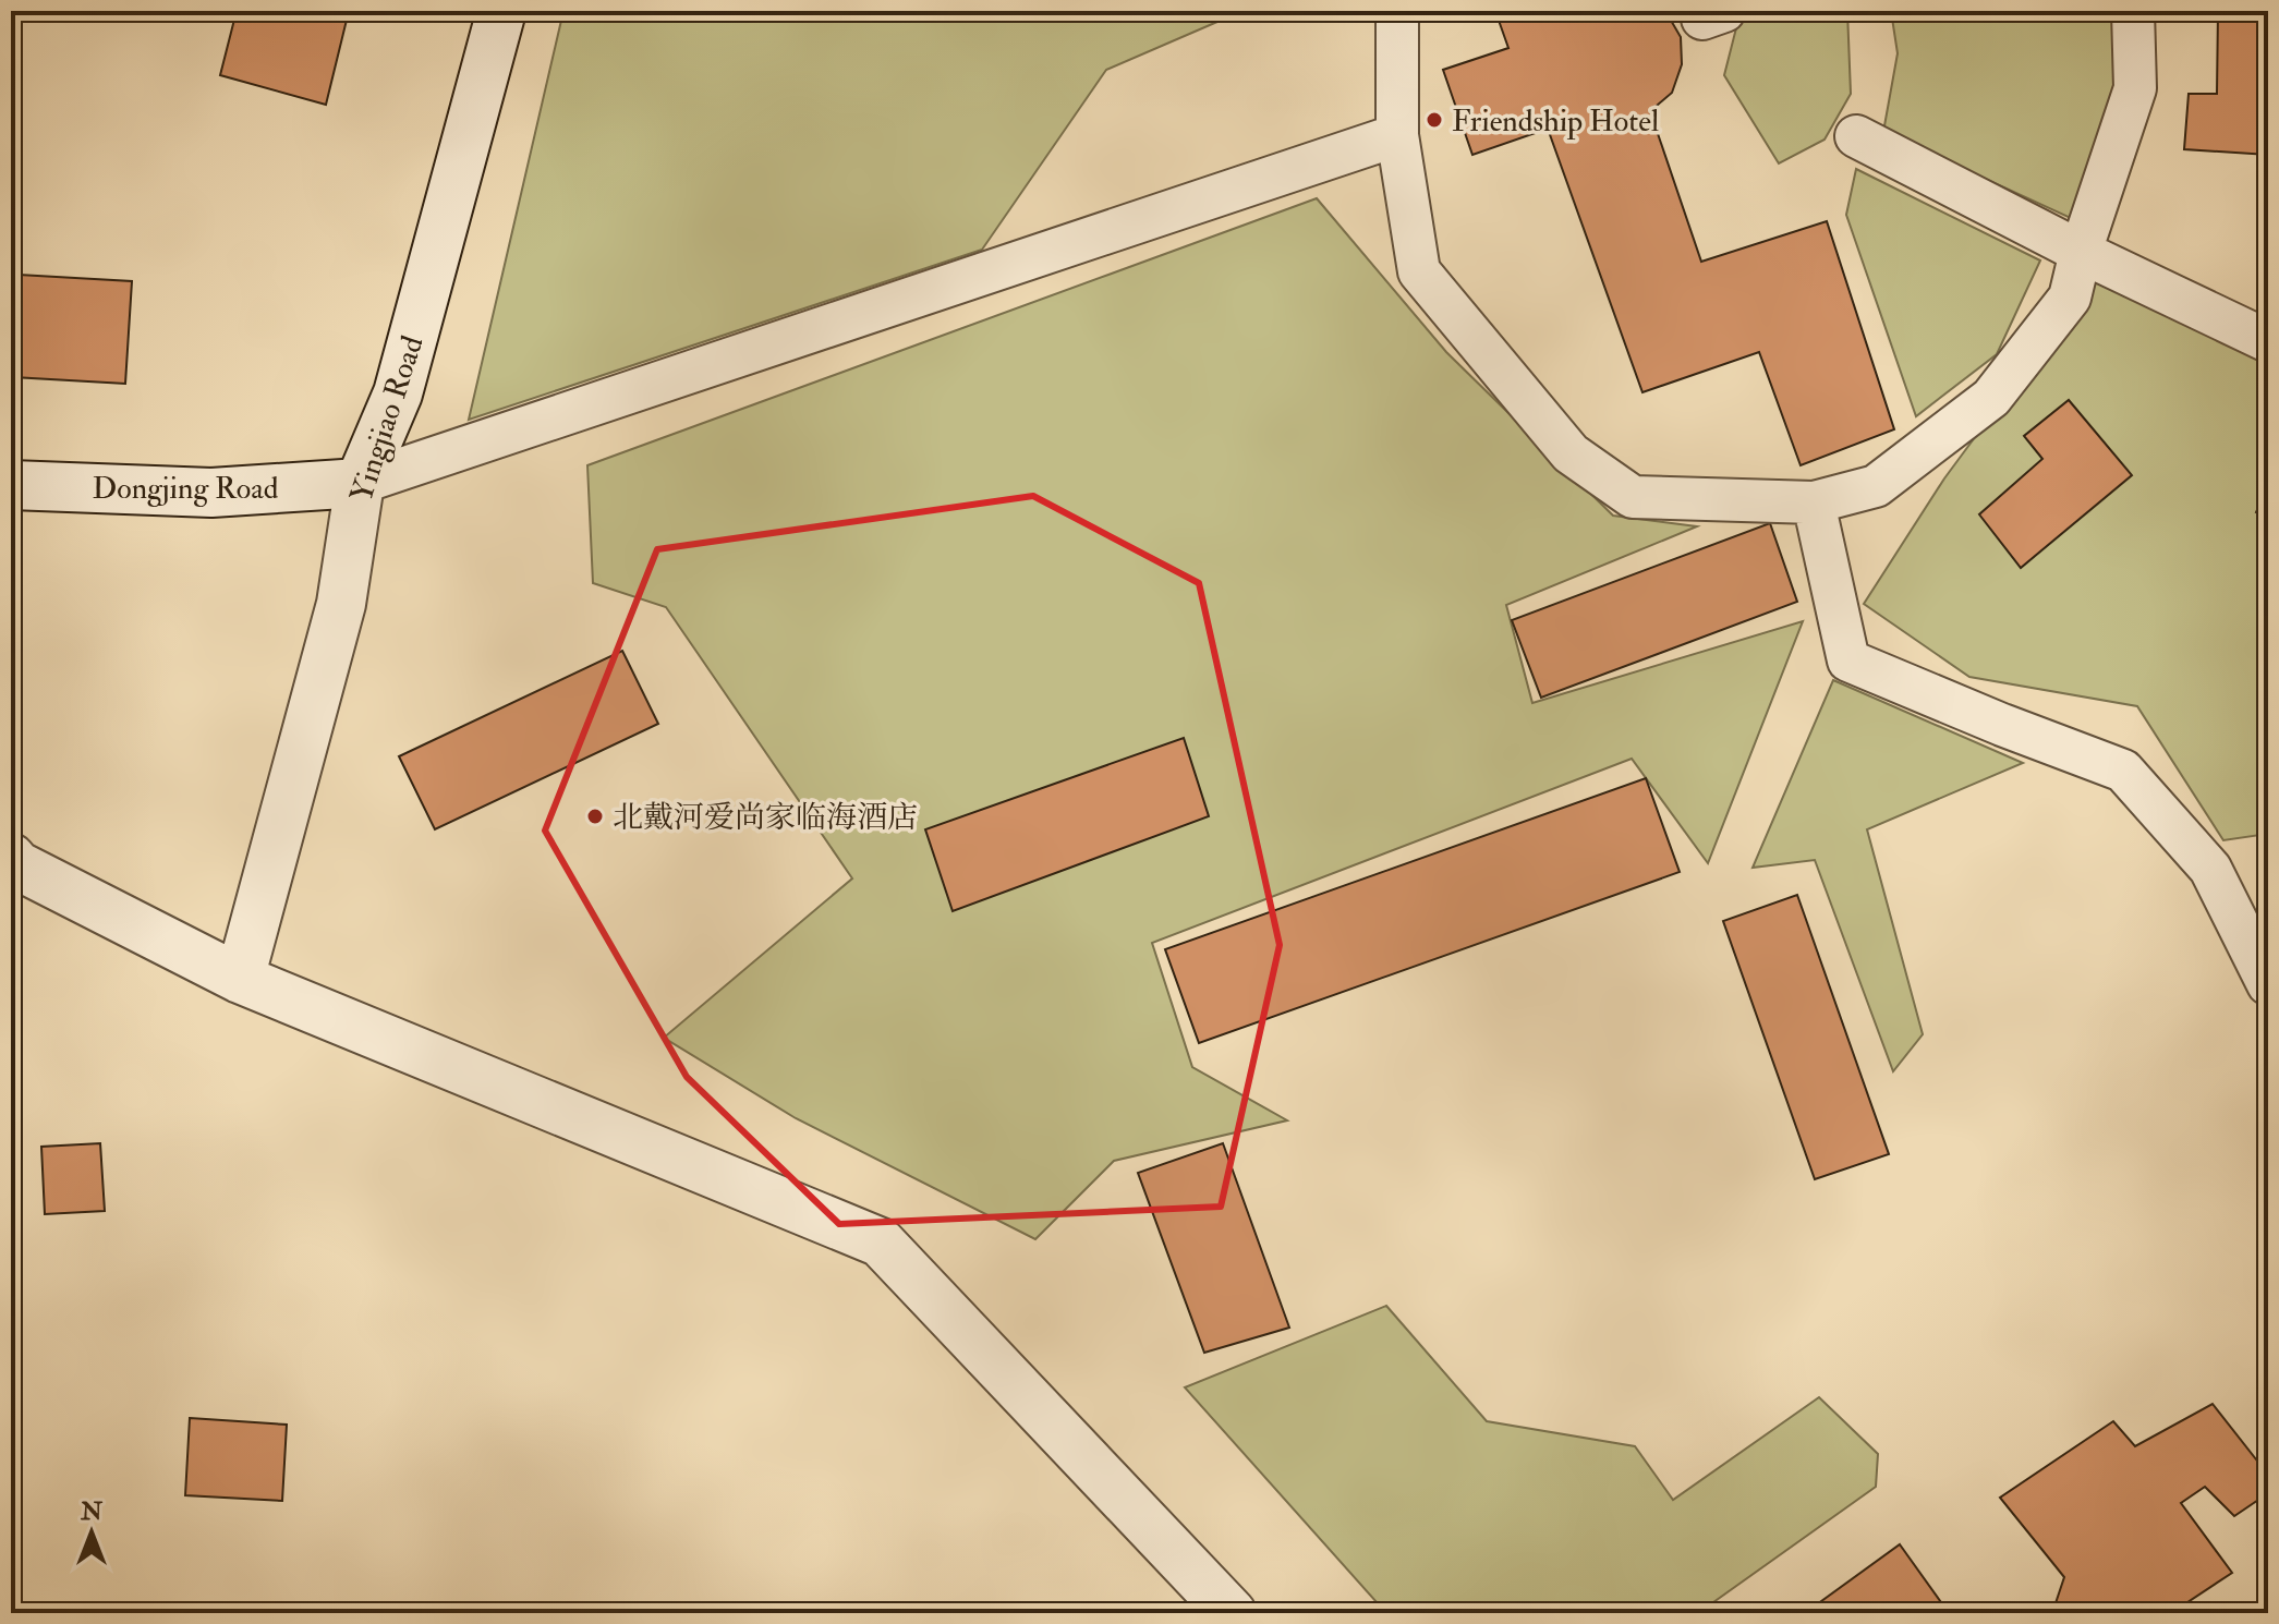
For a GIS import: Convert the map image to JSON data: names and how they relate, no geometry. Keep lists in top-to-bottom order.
{
  "streets": {
    "street": ["Yingjiao Road", "Dongjing Road"]
  },
  "crossings": [
    ["Yingjiao Road", "Dongjing Road"]
  ],
  "places": ["Friendship Hotel", "北戴河爱尚家临海酒店"],
  "north": "top"
}
